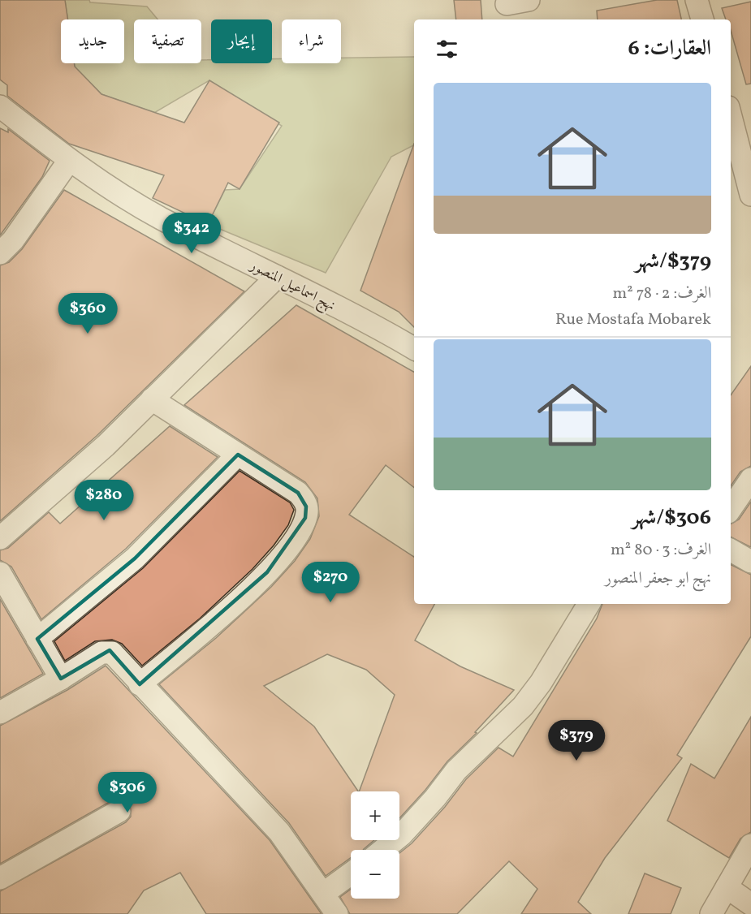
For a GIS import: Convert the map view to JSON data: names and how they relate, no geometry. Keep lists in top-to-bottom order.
{
  "streets": {
    "street": ["نهج اسماعيل المنصور"]
  },
  "page": {
    "chip": [
      "شراء",
      "إيجار",
      "تصفية",
      "جديد"
    ],
    "heading": "العقارات: 6",
    "list": [
      {
        "name": "$379/شهر",
        "note": "الغرف: 2 · 78 m² · Rue Mostafa Mobarek"
      },
      {
        "name": "$306/شهر",
        "note": "الغرف: 3 · 80 m² · نهج ابو جعفر المنصور"
      }
    ],
    "price": [
      "$342",
      "$360",
      "$280",
      "$270",
      "$379",
      "$306"
    ],
    "map_buttons": ["+", "−"]
  }
}
